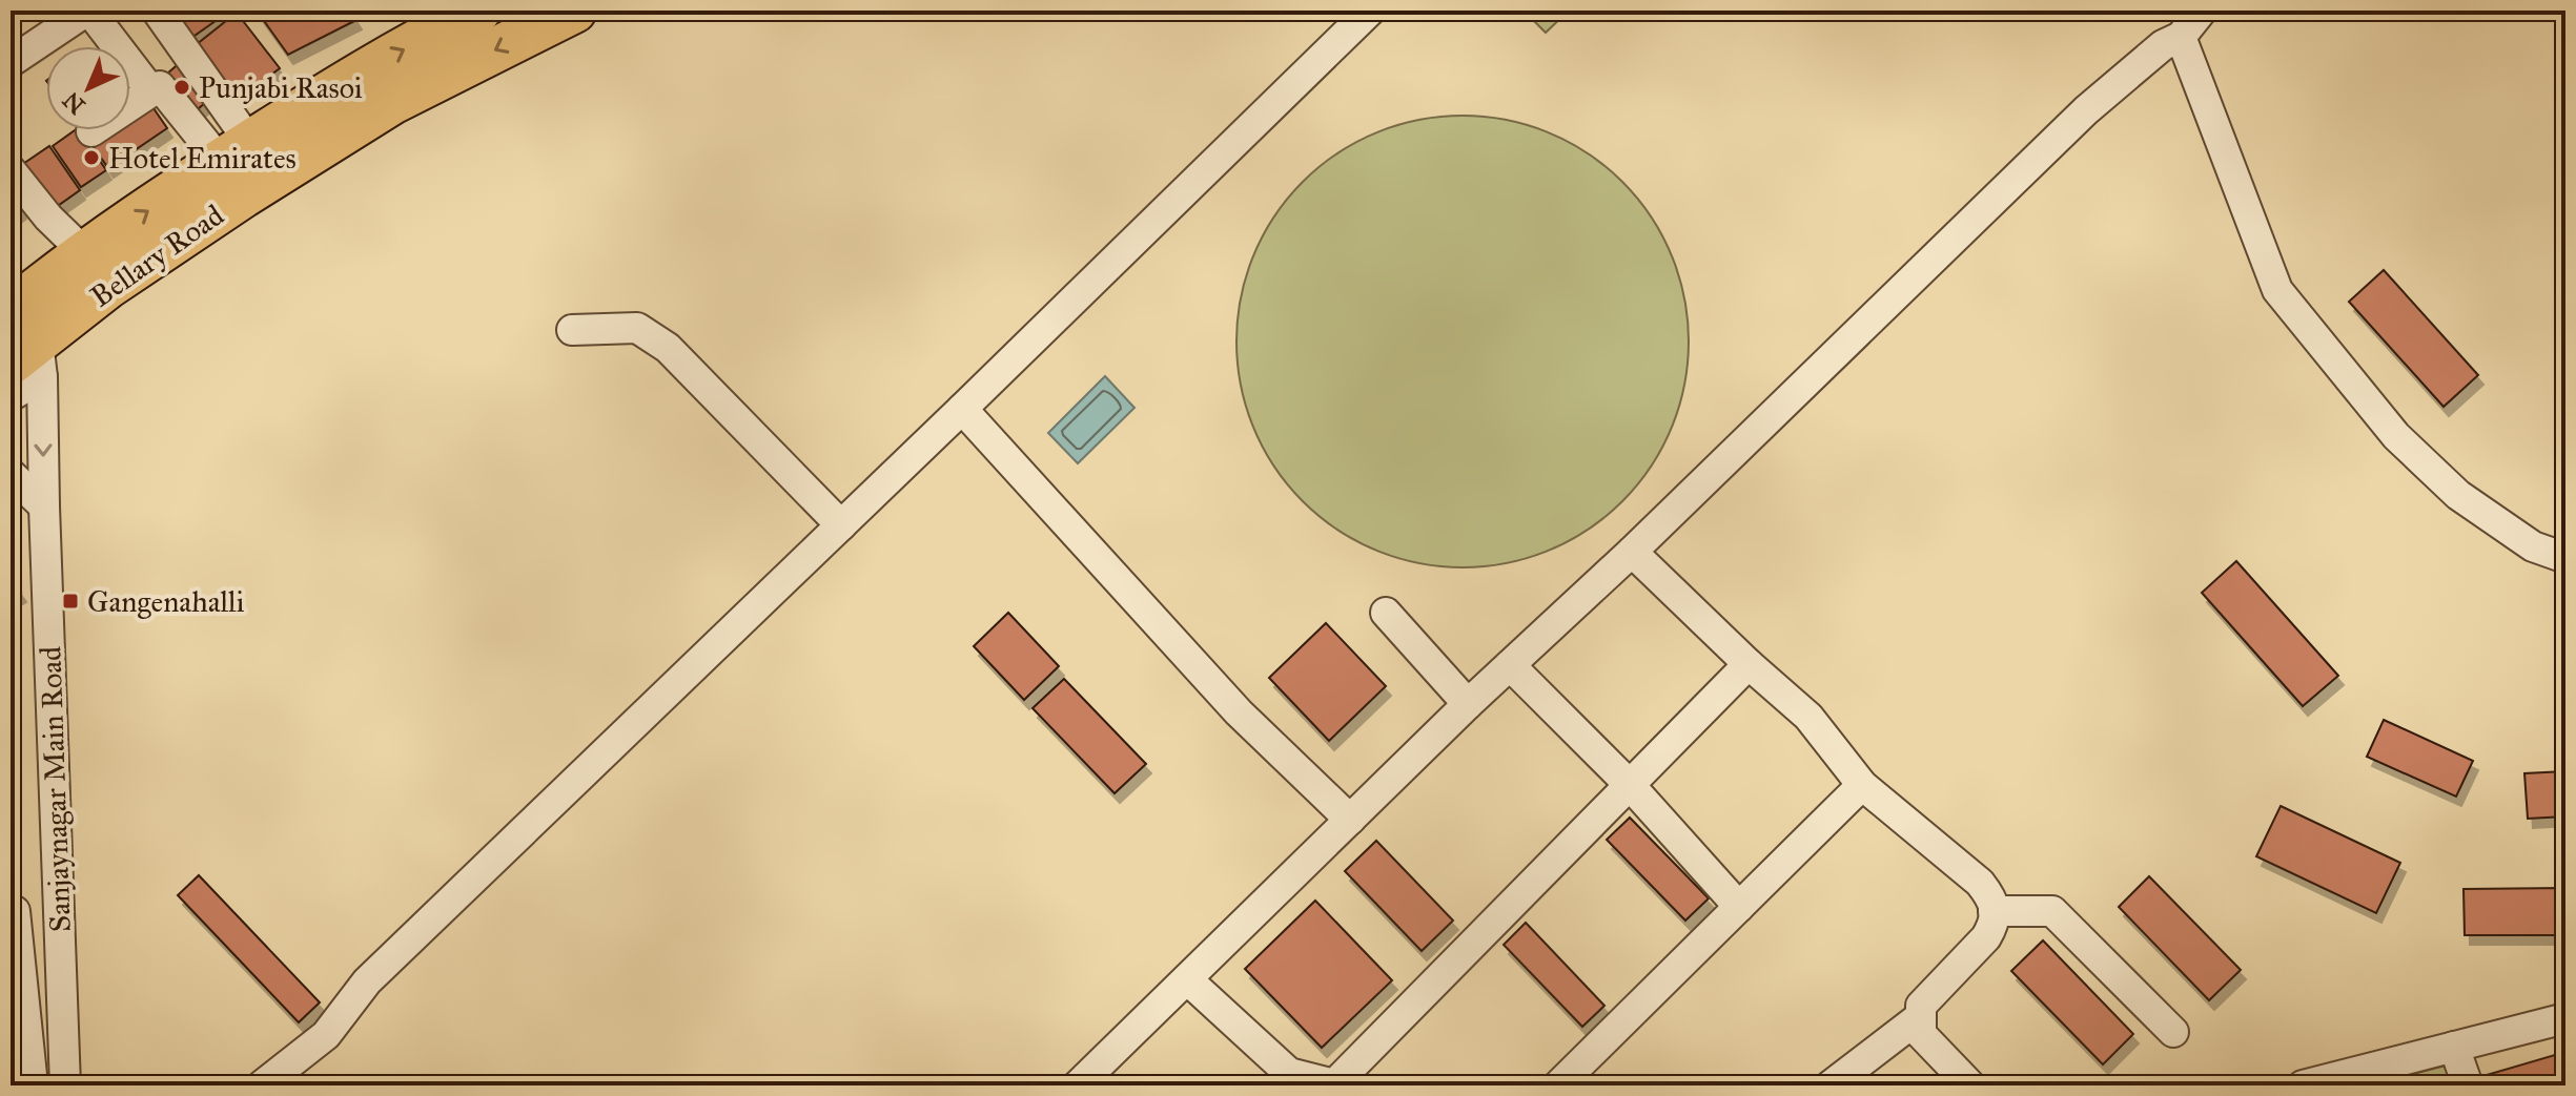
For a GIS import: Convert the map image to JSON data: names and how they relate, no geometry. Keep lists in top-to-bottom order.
{
  "streets": {
    "highway": ["Bellary Road"],
    "street": ["Sanjaynagar Main Road"]
  },
  "crossings": [
    ["Bellary Road", "Sanjaynagar Main Road"]
  ],
  "places": {
    "other": ["Punjabi Rasoi", "Hotel Emirates"],
    "transit": ["Gangenahalli"]
  },
  "north": "bottom left"
}
